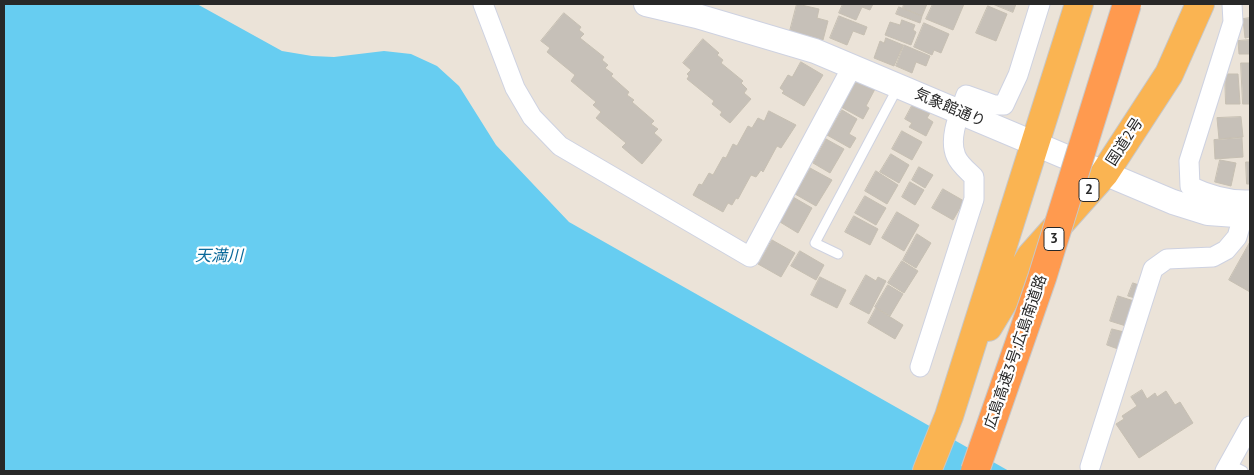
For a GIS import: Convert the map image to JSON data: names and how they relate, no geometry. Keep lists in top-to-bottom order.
{
  "streets": {
    "highway": [
      "国道2号",
      "2",
      "3",
      "広島高速3号;広島南道路"
    ],
    "street": ["気象館通り"]
  },
  "crossings": [
    ["気象館通り", "国道2号"]
  ],
  "water": ["天満川"]
}
